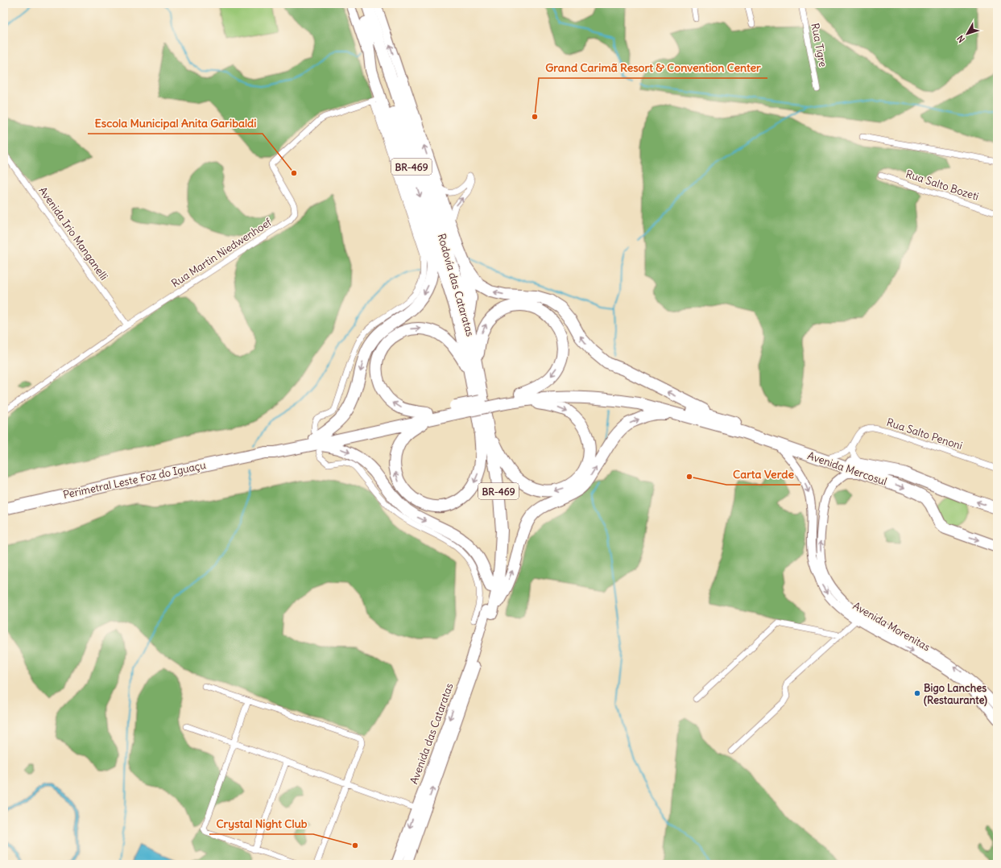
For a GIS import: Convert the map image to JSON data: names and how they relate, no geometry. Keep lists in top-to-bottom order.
{
  "streets": {
    "highway": [
      "BR-469",
      "Rodovía das Cataratas",
      "Avenida Mercosul",
      "Perimetral Leste Foz do Iguaçu"
    ],
    "main road": ["Avenida Morenitas", "Avenida das Cataratas"],
    "street": [
      "Rua Tigre",
      "Rua Salto Bozeti",
      "Avenida Irio Manganelli",
      "Rua Martin Niedwenhoef",
      "Rua Salto Penoni"
    ]
  },
  "crossings": [
    ["Avenida Irio Manganelli", "Rua Martin Niedwenhoef"],
    ["Rodovía das Cataratas", "Avenida das Cataratas"],
    ["Rua Salto Penoni", "Avenida Mercosul"],
    ["Avenida Mercosul", "Avenida Morenitas"]
  ],
  "places": [
    "Grand Carimã Resort & Convention Center",
    "Escola Municipal Anita Garibaldi",
    "Carta Verde",
    "Bigo Lanches (Restaurante)",
    "Crystal Night Club"
  ],
  "north": "bottom left"
}
